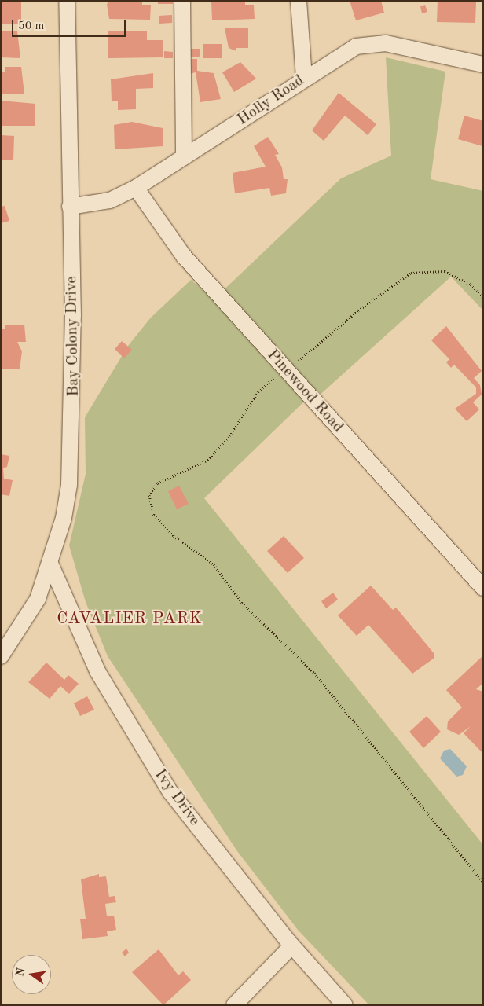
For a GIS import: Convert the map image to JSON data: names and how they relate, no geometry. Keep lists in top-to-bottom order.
{
  "streets": {
    "street": [
      "Holly Road",
      "Bay Colony Drive",
      "Pinewood Road",
      "Ivy Drive"
    ]
  },
  "crossings": [
    ["Holly Road", "Bay Colony Drive"],
    ["Holly Road", "Pinewood Road"],
    ["Bay Colony Drive", "Ivy Drive"]
  ],
  "districts": ["CAVALIER PARK"],
  "scale_bar": "50 m",
  "north": "left"
}
